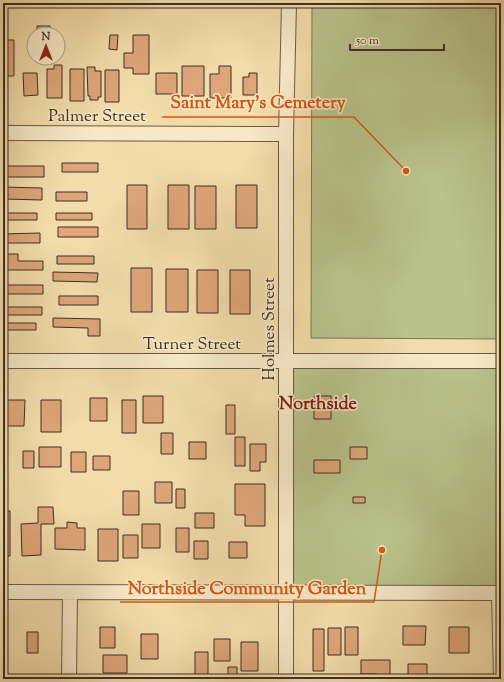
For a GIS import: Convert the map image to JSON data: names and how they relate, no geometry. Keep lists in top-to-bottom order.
{
  "streets": {
    "street": ["Palmer Street", "Holmes Street", "Turner Street"]
  },
  "crossings": [
    ["Palmer Street", "Holmes Street"],
    ["Holmes Street", "Turner Street"]
  ],
  "districts": ["Northside"],
  "places": ["Saint Mary's Cemetery", "Northside Community Garden"],
  "scale_bar": "50 m",
  "north": "top"
}
